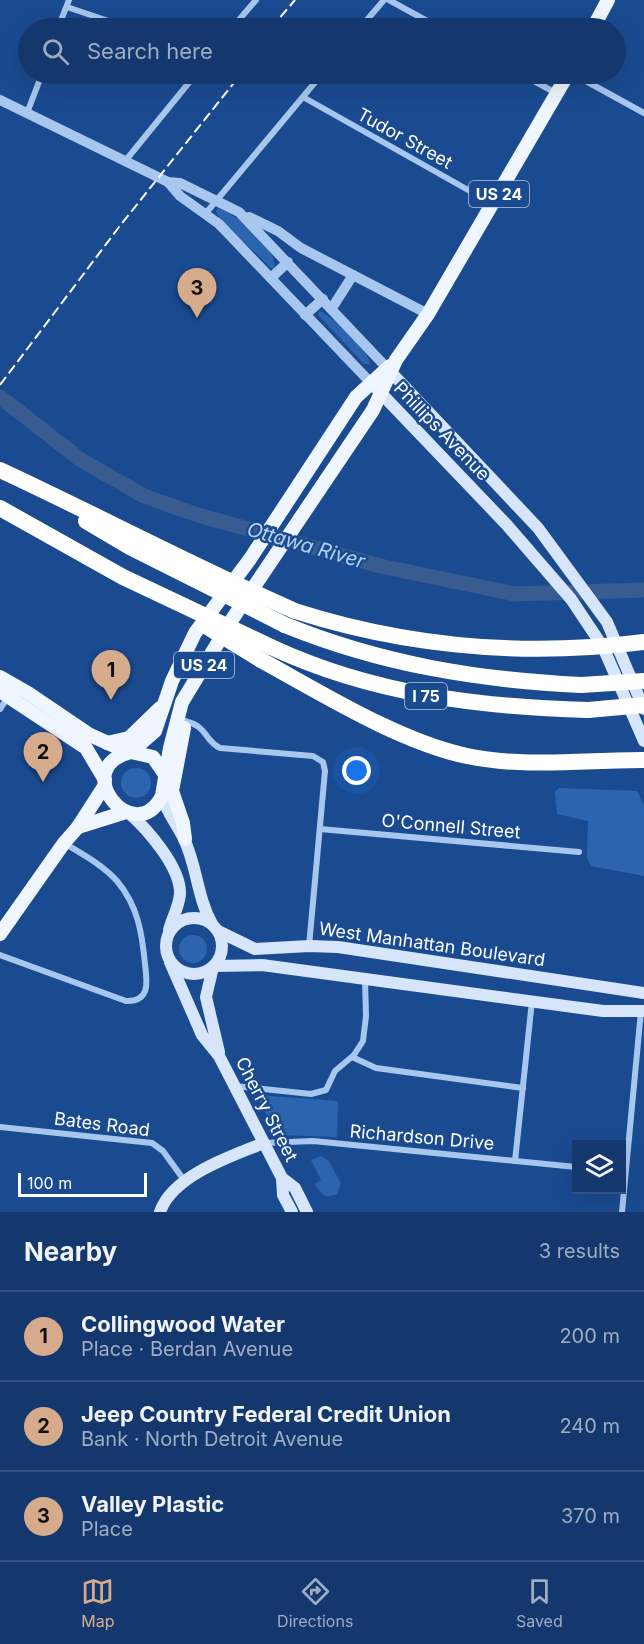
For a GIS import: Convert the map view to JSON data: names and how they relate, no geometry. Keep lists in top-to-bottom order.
{
  "streets": {
    "highway": ["I 75"],
    "main road": [
      "US 24",
      "Phillips Avenue",
      "West Manhattan Boulevard",
      "Cherry Street"
    ],
    "street": [
      "Tudor Street",
      "O'Connell Street",
      "Bates Road",
      "Richardson Drive"
    ]
  },
  "crossings": [
    ["Tudor Street", "US 24"],
    ["US 24", "Phillips Avenue"],
    ["West Manhattan Boulevard", "Cherry Street"],
    ["Cherry Street", "Richardson Drive"]
  ],
  "water": ["Ottawa River"],
  "scale_bar": "100 m",
  "page": {
    "search": "Search here",
    "pins": ["3", "1", "2"],
    "scale": "100 m",
    "heading": ["Nearby", "3 results"],
    "list": [
      {
        "mark": "1",
        "name": "Collingwood Water",
        "note": "Place · Berdan Avenue",
        "value": "200 m"
      },
      {
        "mark": "2",
        "name": "Jeep Country Federal Credit Union",
        "note": "Bank · North Detroit Avenue",
        "value": "240 m"
      },
      {
        "mark": "3",
        "name": "Valley Plastic",
        "note": "Place",
        "value": "370 m"
      }
    ],
    "nav": ["Map", "Directions", "Saved"]
  }
}
